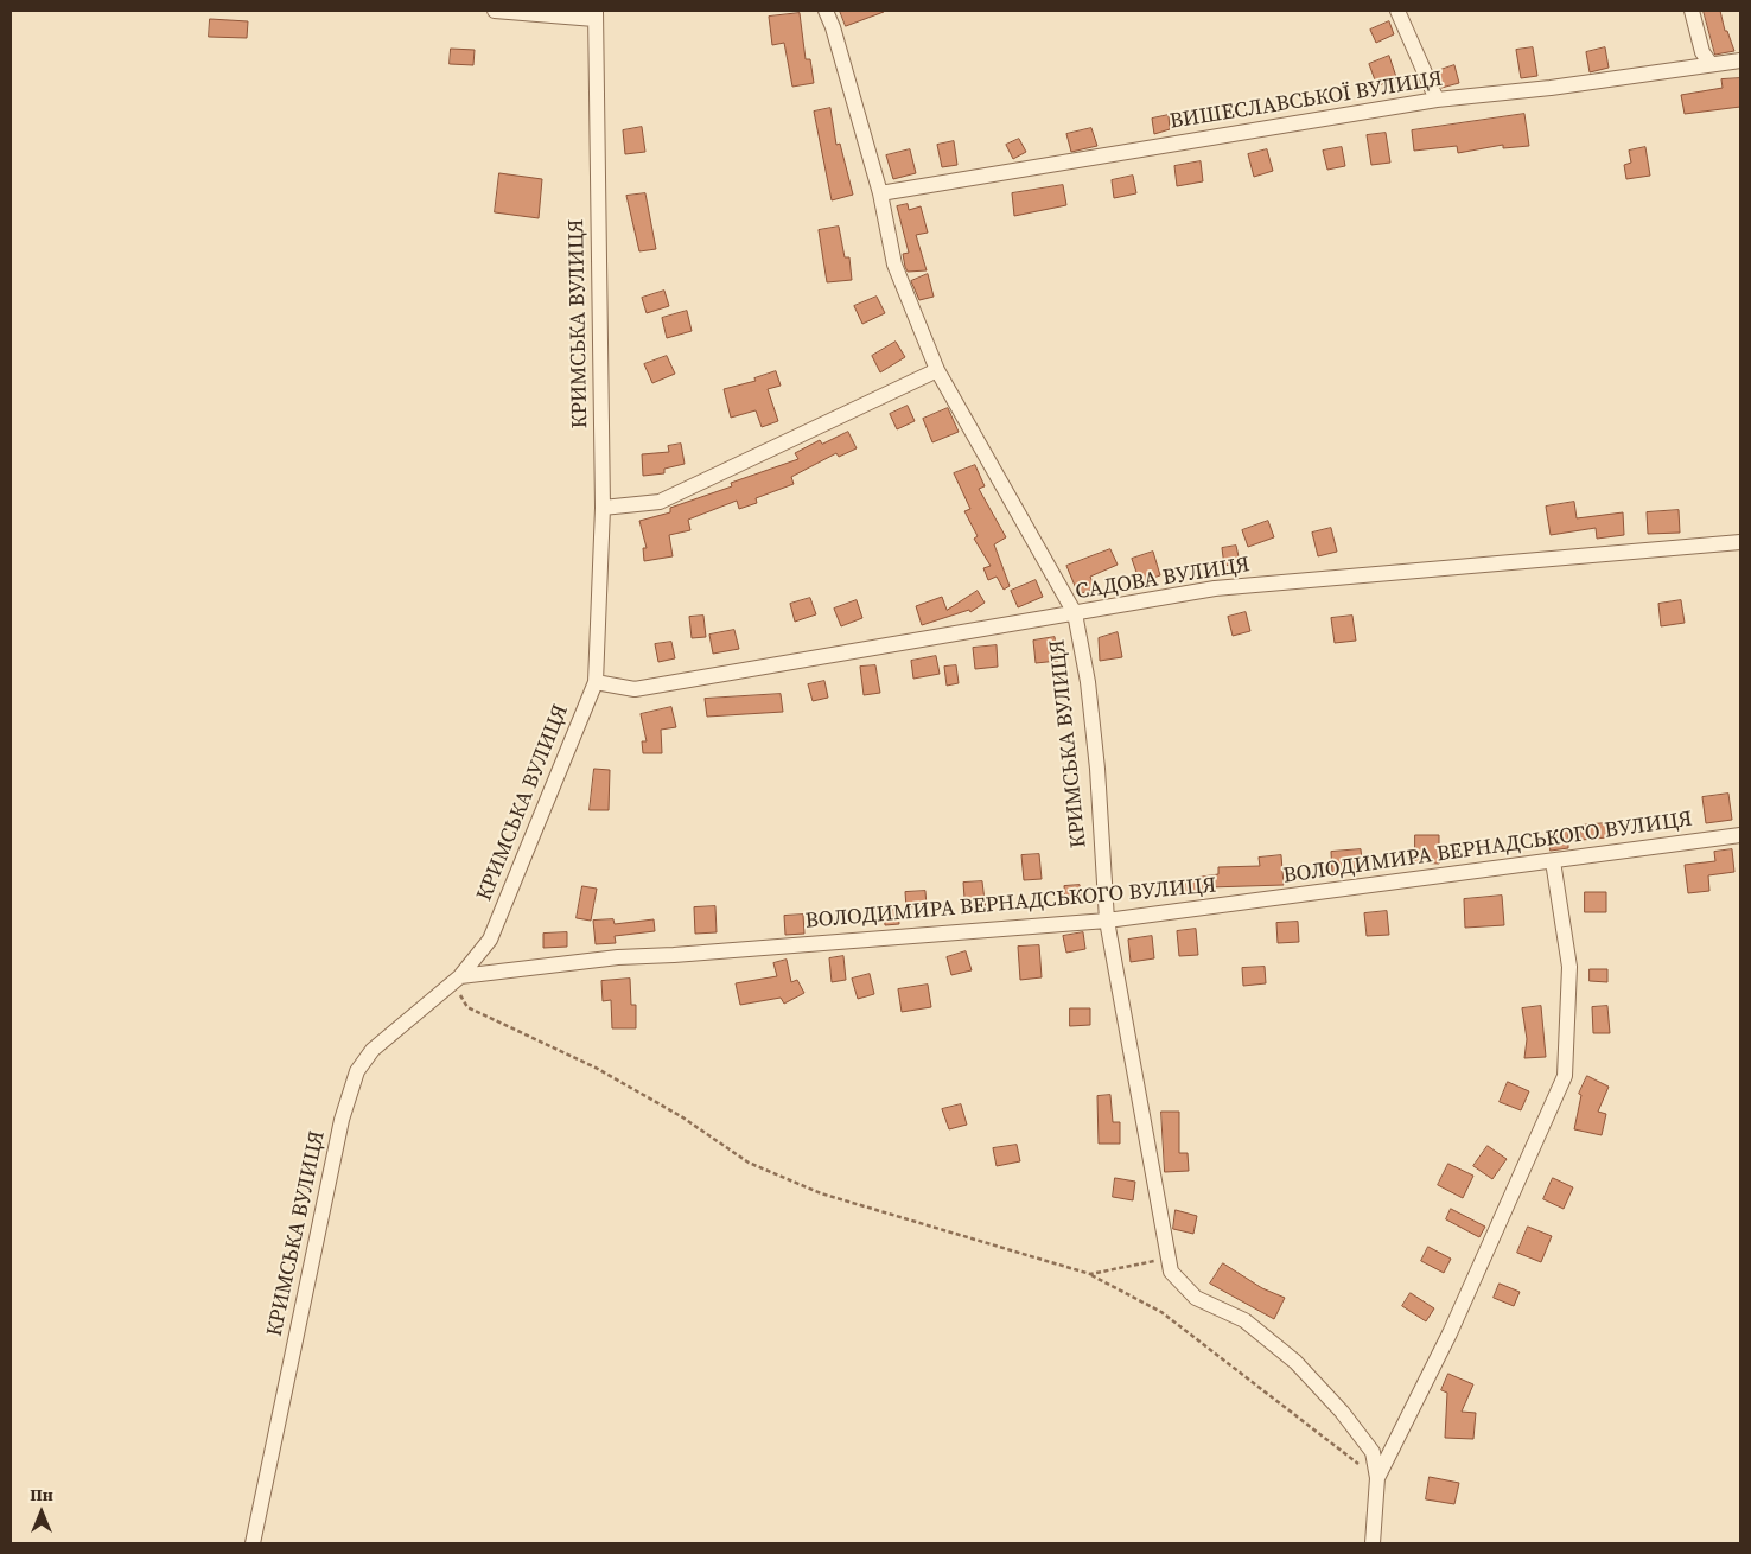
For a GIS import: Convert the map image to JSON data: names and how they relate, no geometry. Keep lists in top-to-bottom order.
{
  "streets": {
    "street": [
      "ВИШЕСЛАВСЬКОЇ ВУЛИЦЯ",
      "КРИМСЬКА ВУЛИЦЯ",
      "САДОВА ВУЛИЦЯ",
      "ВОЛОДИМИРА ВЕРНАДСЬКОГО ВУЛИЦЯ"
    ]
  },
  "crossings": [
    ["ВИШЕСЛАВСЬКОЇ ВУЛИЦЯ", "КРИМСЬКА ВУЛИЦЯ"],
    ["КРИМСЬКА ВУЛИЦЯ", "САДОВА ВУЛИЦЯ"],
    ["КРИМСЬКА ВУЛИЦЯ", "ВОЛОДИМИРА ВЕРНАДСЬКОГО ВУЛИЦЯ"]
  ],
  "north": "top"
}
